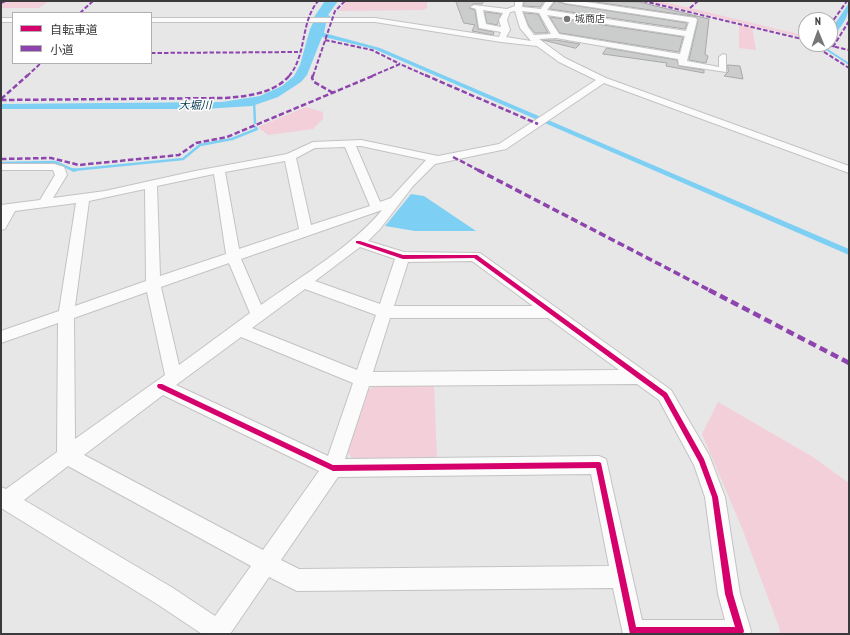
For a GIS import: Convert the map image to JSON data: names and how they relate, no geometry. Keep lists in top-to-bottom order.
{
  "water": ["大堀川"],
  "places": ["城商店"],
  "legend": ["自転車道", "小道"],
  "north": "top"
}
